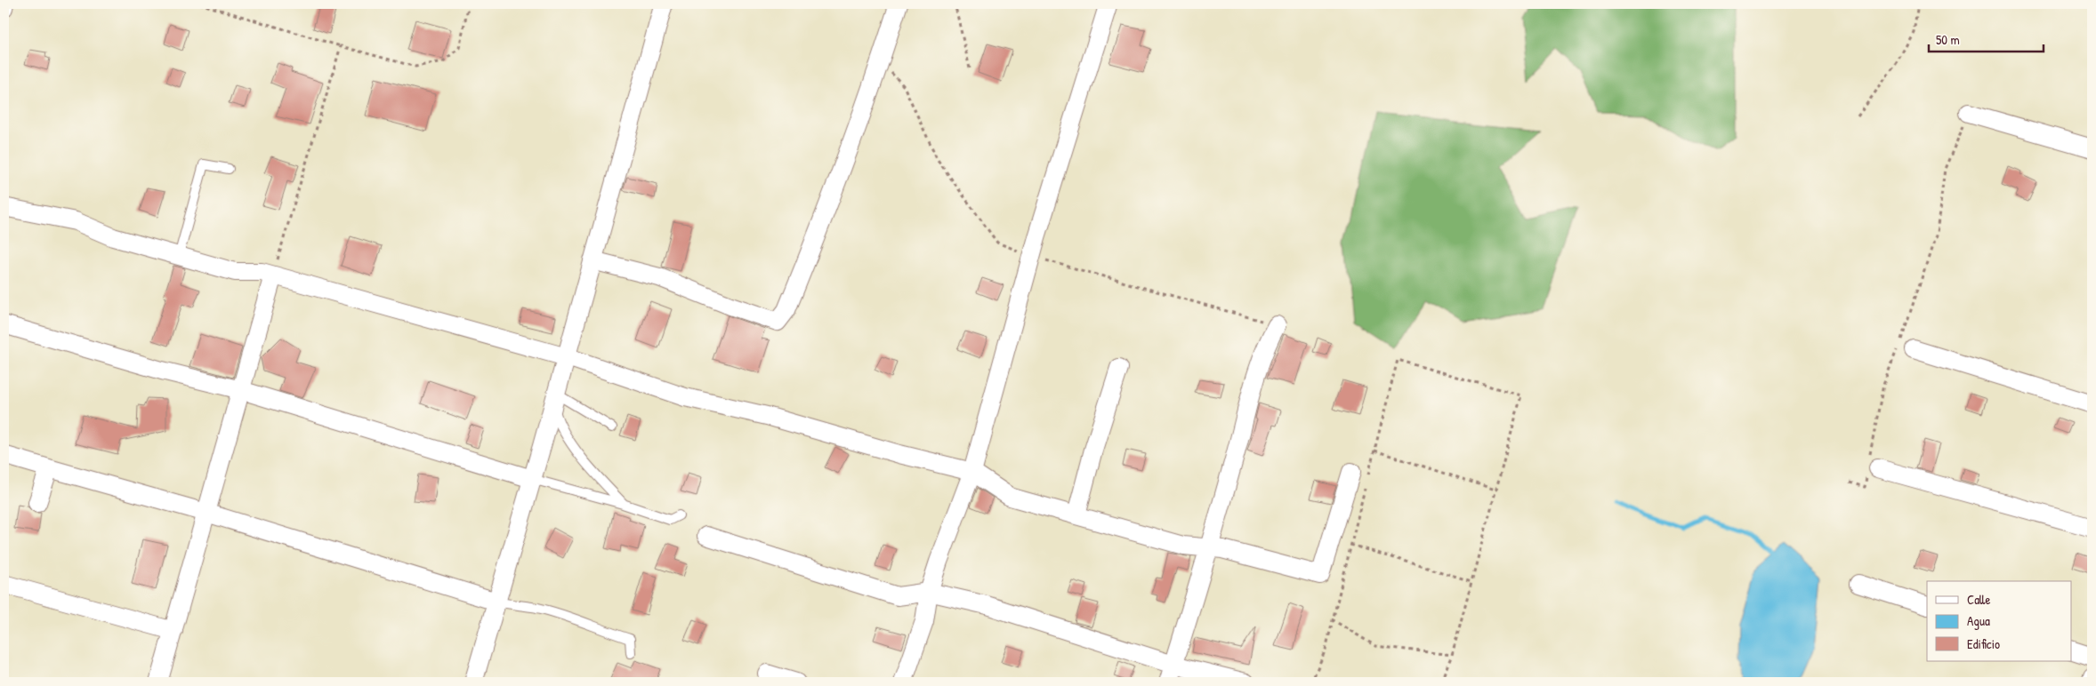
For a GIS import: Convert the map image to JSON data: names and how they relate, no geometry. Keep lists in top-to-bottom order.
{
  "legend": ["Calle", "Agua", "Edificio"],
  "scale_bar": "50 m"
}
